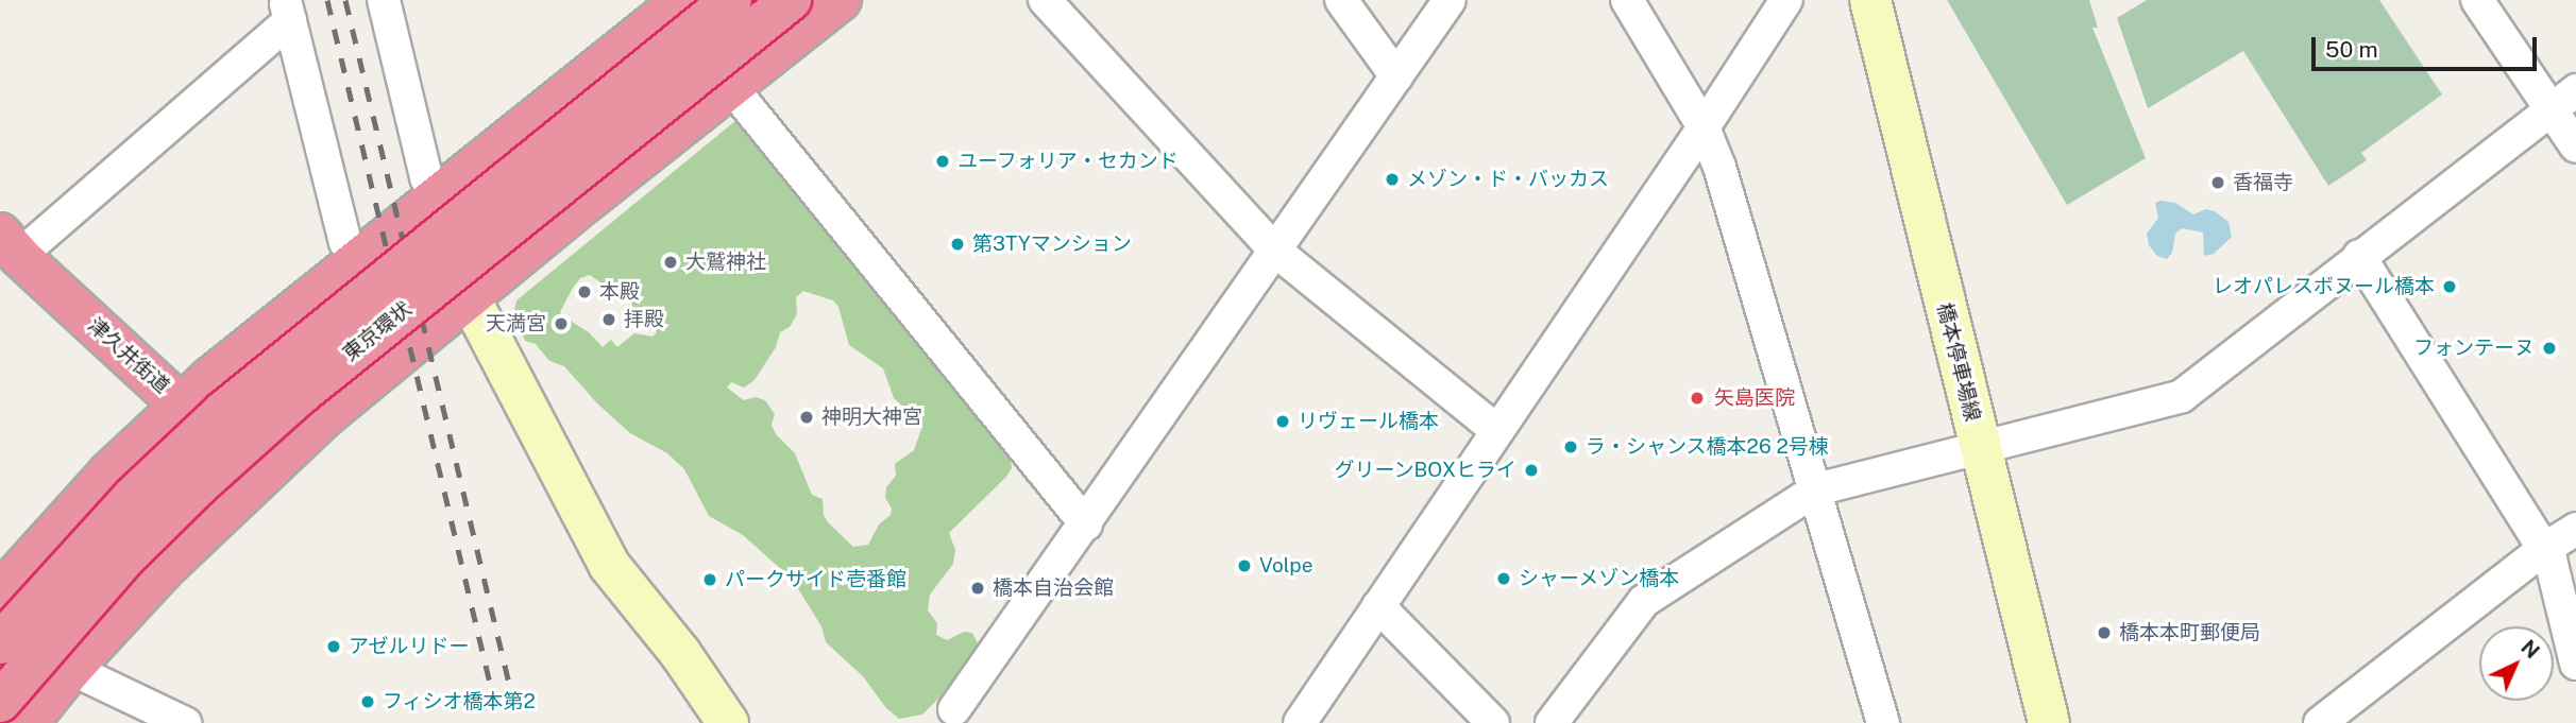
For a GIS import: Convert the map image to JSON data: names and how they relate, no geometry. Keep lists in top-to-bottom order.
{
  "streets": {
    "highway": ["東京環状", "津久井街道"],
    "main road": ["橋本停車場線"]
  },
  "places": [
    "ユーフォリア・セカンド",
    "メゾン・ド・バッカス",
    "香福寺",
    "第3TYマンション",
    "大鷲神社",
    "レオパレスボヌール橋本",
    "本殿",
    "拝殿",
    "天満宮",
    "フォンテーヌ",
    "矢島医院",
    "神明大神宮",
    "リヴェール橋本",
    "ラ・シャンス橋本26 2号棟",
    "グリーンBOXヒライ",
    "Volpe",
    "シャーメゾン橋本",
    "パークサイド壱番館",
    "橋本自治会館",
    "橋本本町郵便局",
    "アゼルリドー",
    "フィシオ橋本第2"
  ],
  "scale_bar": "50 m",
  "north": "top right"
}
